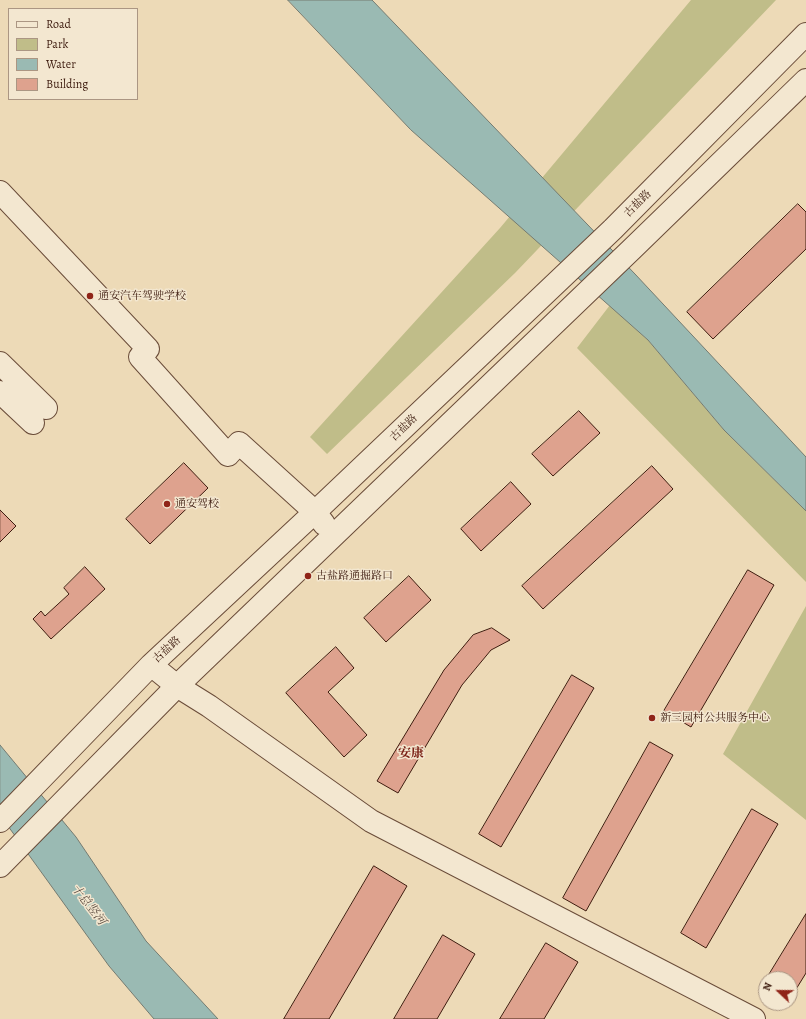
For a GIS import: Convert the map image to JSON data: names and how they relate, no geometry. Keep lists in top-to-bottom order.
{
  "streets": {
    "street": ["古盐路"]
  },
  "districts": ["安康"],
  "water": ["十总竖河"],
  "places": [
    "通安汽车驾驶学校",
    "通安驾校",
    "古盐路通掘路口",
    "新三园村公共服务中心"
  ],
  "legend": [
    "Road",
    "Park",
    "Water",
    "Building"
  ],
  "north": "left"
}
